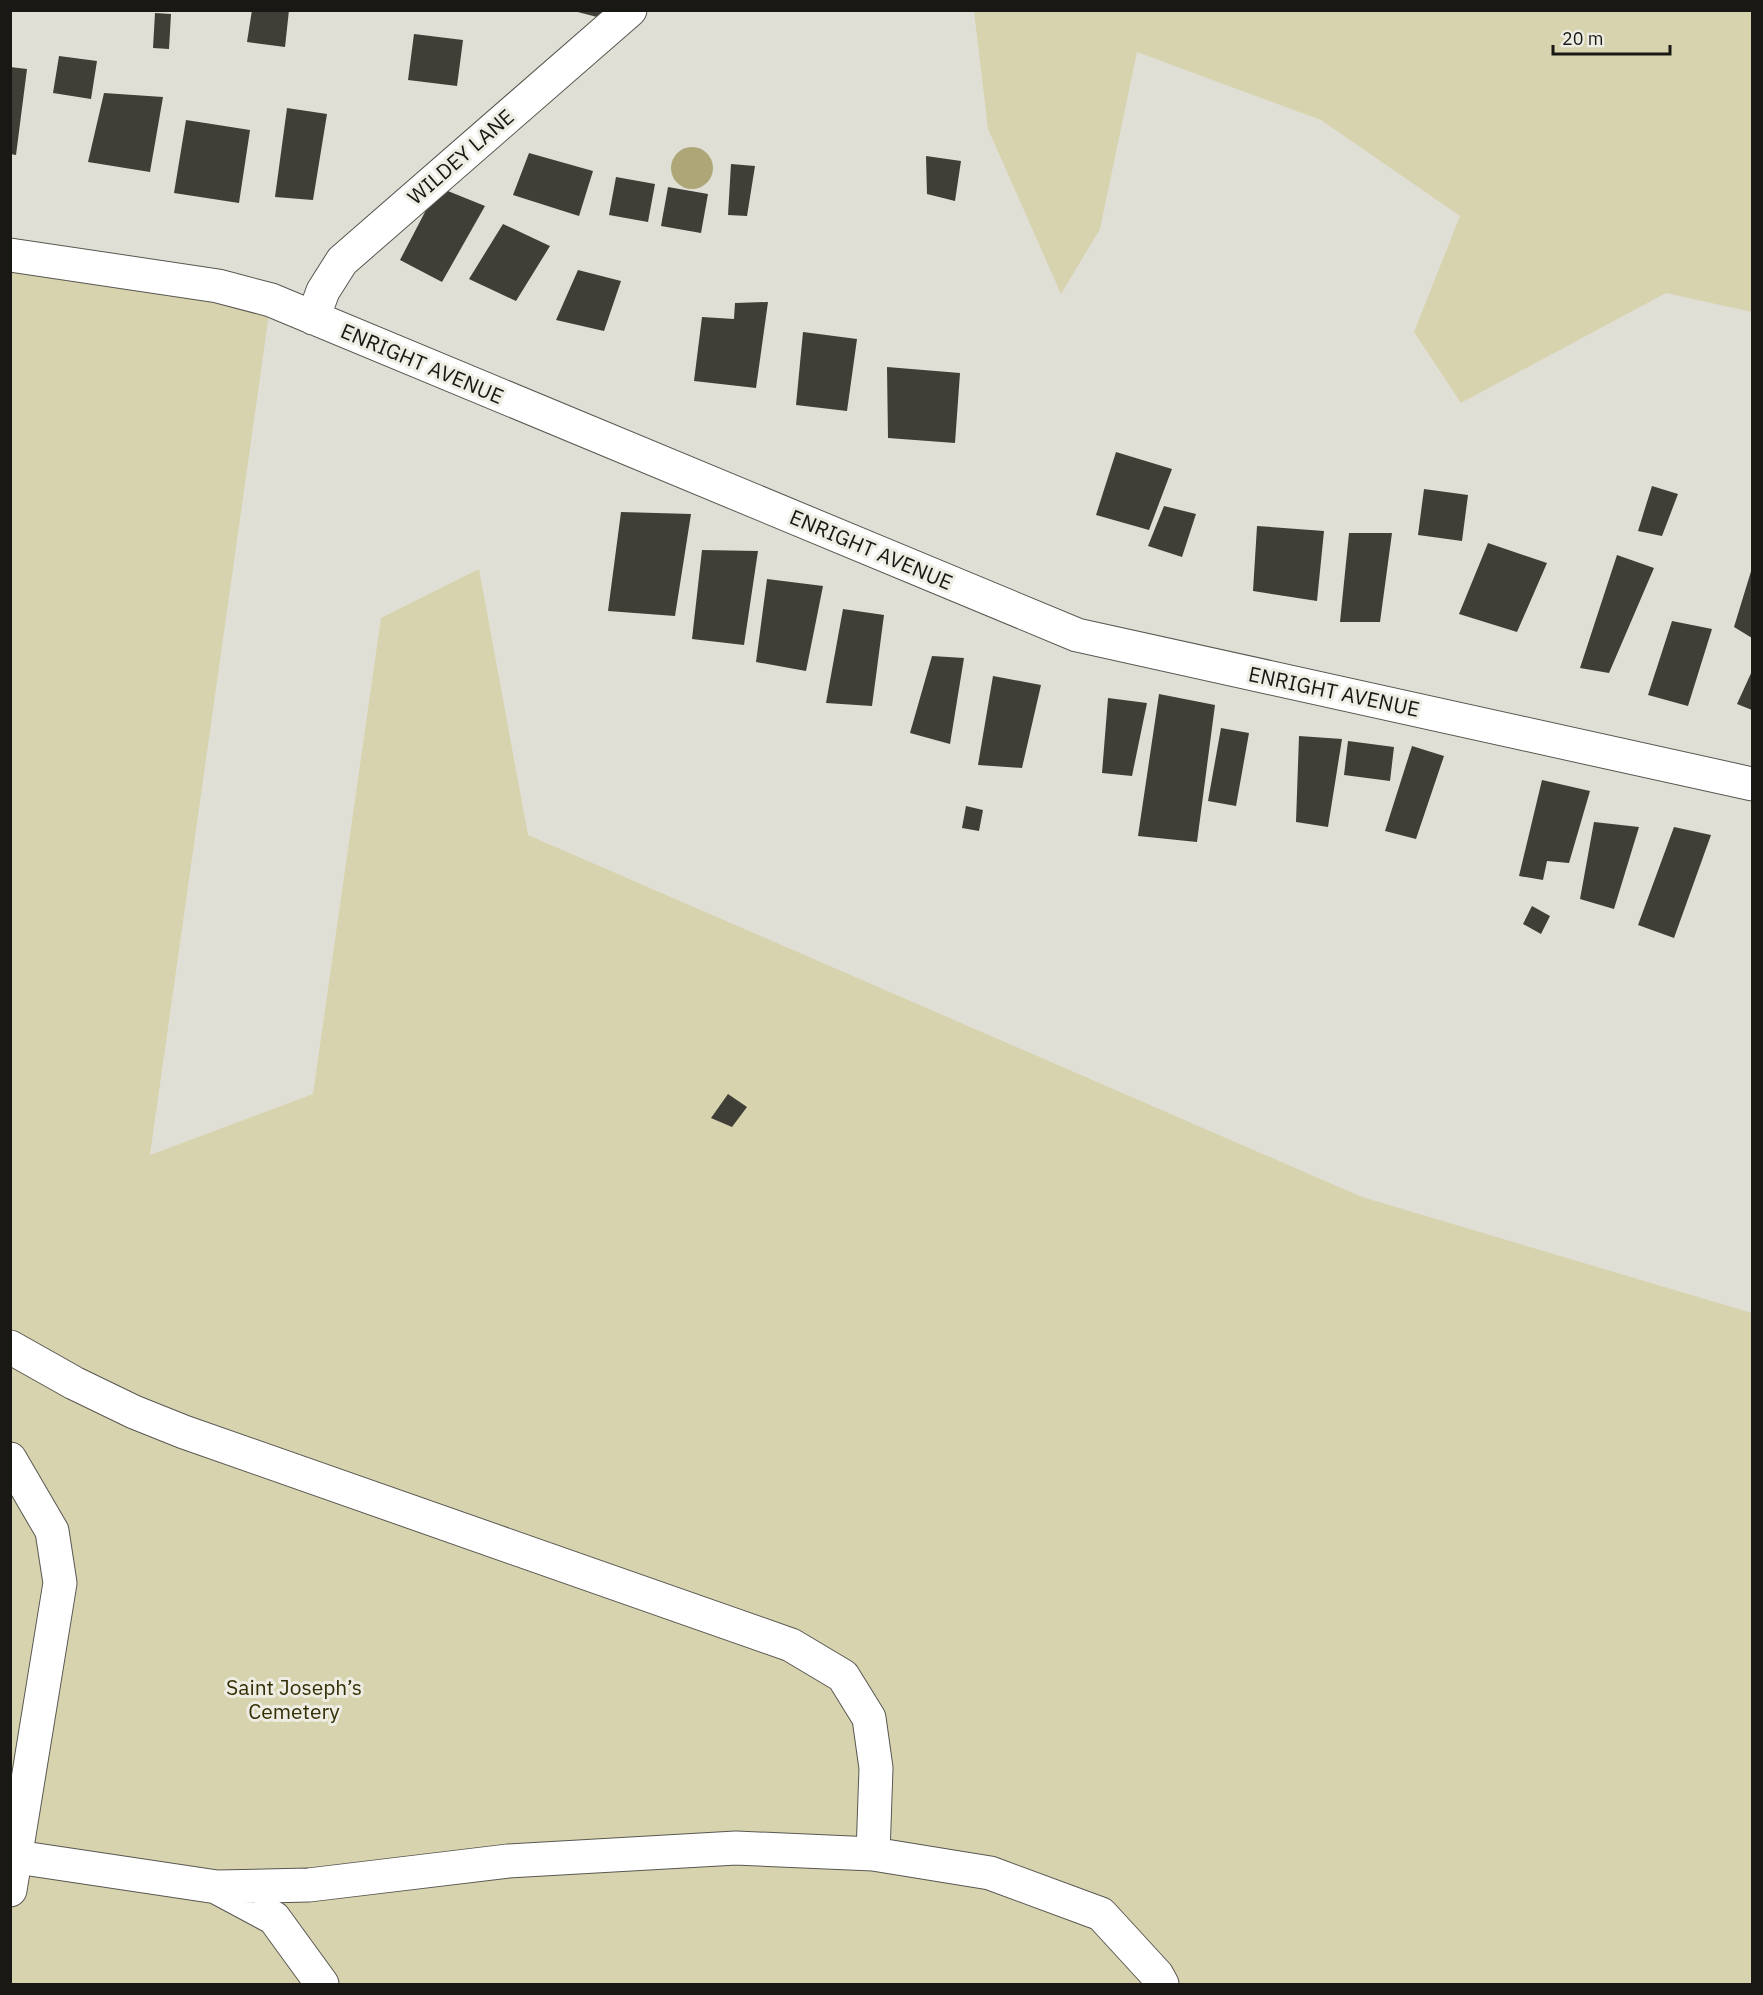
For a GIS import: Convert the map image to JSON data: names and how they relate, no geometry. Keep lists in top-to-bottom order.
{
  "streets": {
    "street": ["WILDEY LANE", "ENRIGHT AVENUE"]
  },
  "crossings": [
    ["WILDEY LANE", "ENRIGHT AVENUE"]
  ],
  "parks": ["Saint Joseph’s Cemetery"],
  "scale_bar": "20 m"
}
